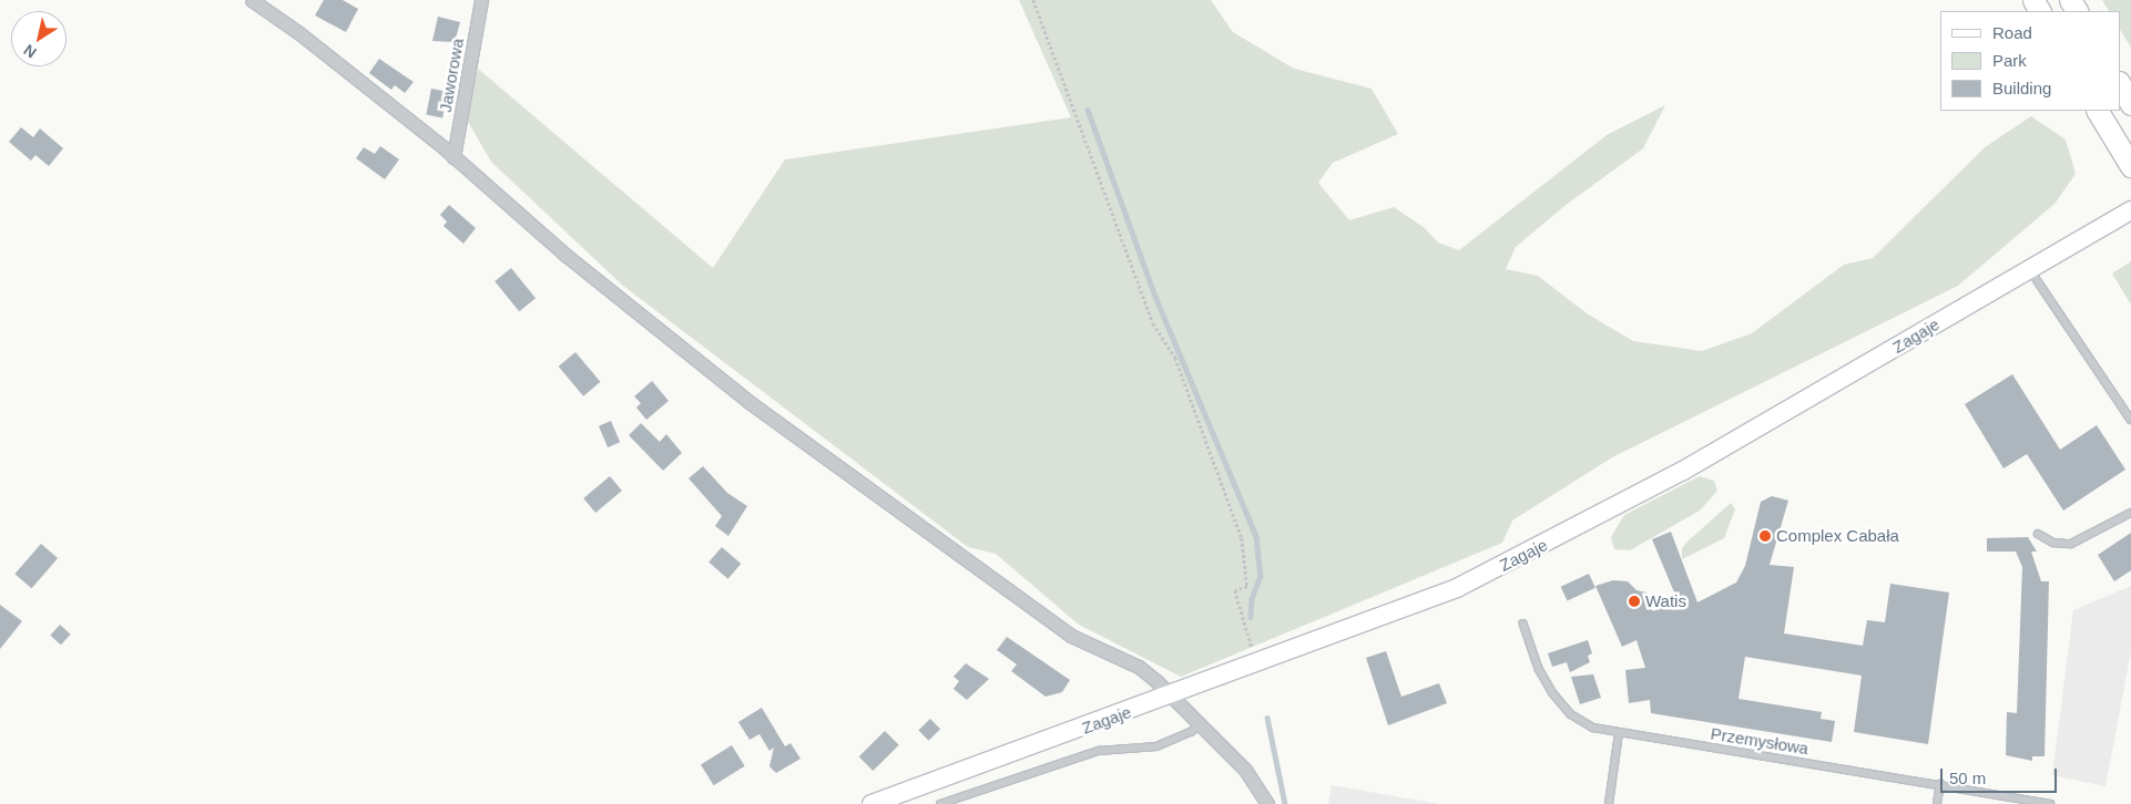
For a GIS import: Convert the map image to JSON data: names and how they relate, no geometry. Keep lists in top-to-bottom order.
{
  "streets": {
    "main road": ["Zagaje"],
    "street": ["Jaworowa"],
    "lane": ["Przemysłowa"]
  },
  "places": ["Complex Cabała", "Watis"],
  "legend": ["Road", "Park", "Building"],
  "scale_bar": "50 m",
  "north": "bottom left"
}
